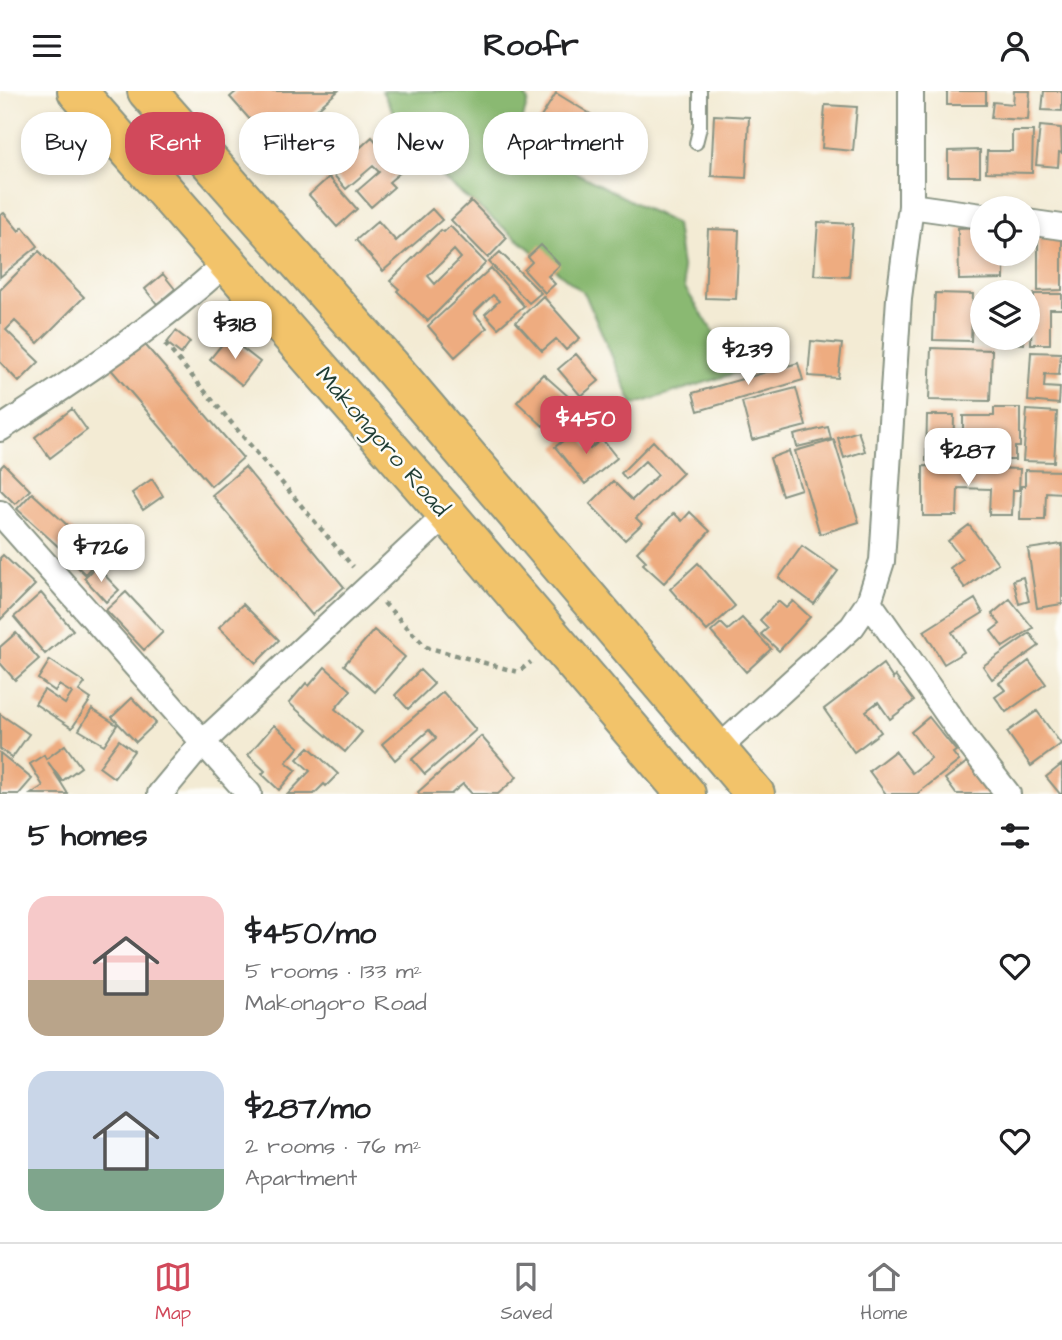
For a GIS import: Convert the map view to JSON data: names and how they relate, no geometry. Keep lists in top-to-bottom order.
{
  "streets": {
    "main road": ["Makongoro Road"]
  },
  "page": {
    "header": "Roofr",
    "chip": [
      "Buy",
      "Rent",
      "Filters",
      "New",
      "Apartment"
    ],
    "price": [
      "$318",
      "$239",
      "$450",
      "$287",
      "$726"
    ],
    "heading": "5 homes",
    "list": [
      {
        "name": "$450/mo",
        "note": "5 rooms · 133 m² · Makongoro Road"
      },
      {
        "name": "$287/mo",
        "note": "2 rooms · 76 m² · Apartment"
      }
    ],
    "tabs": ["Map", "Saved", "Home"]
  }
}
